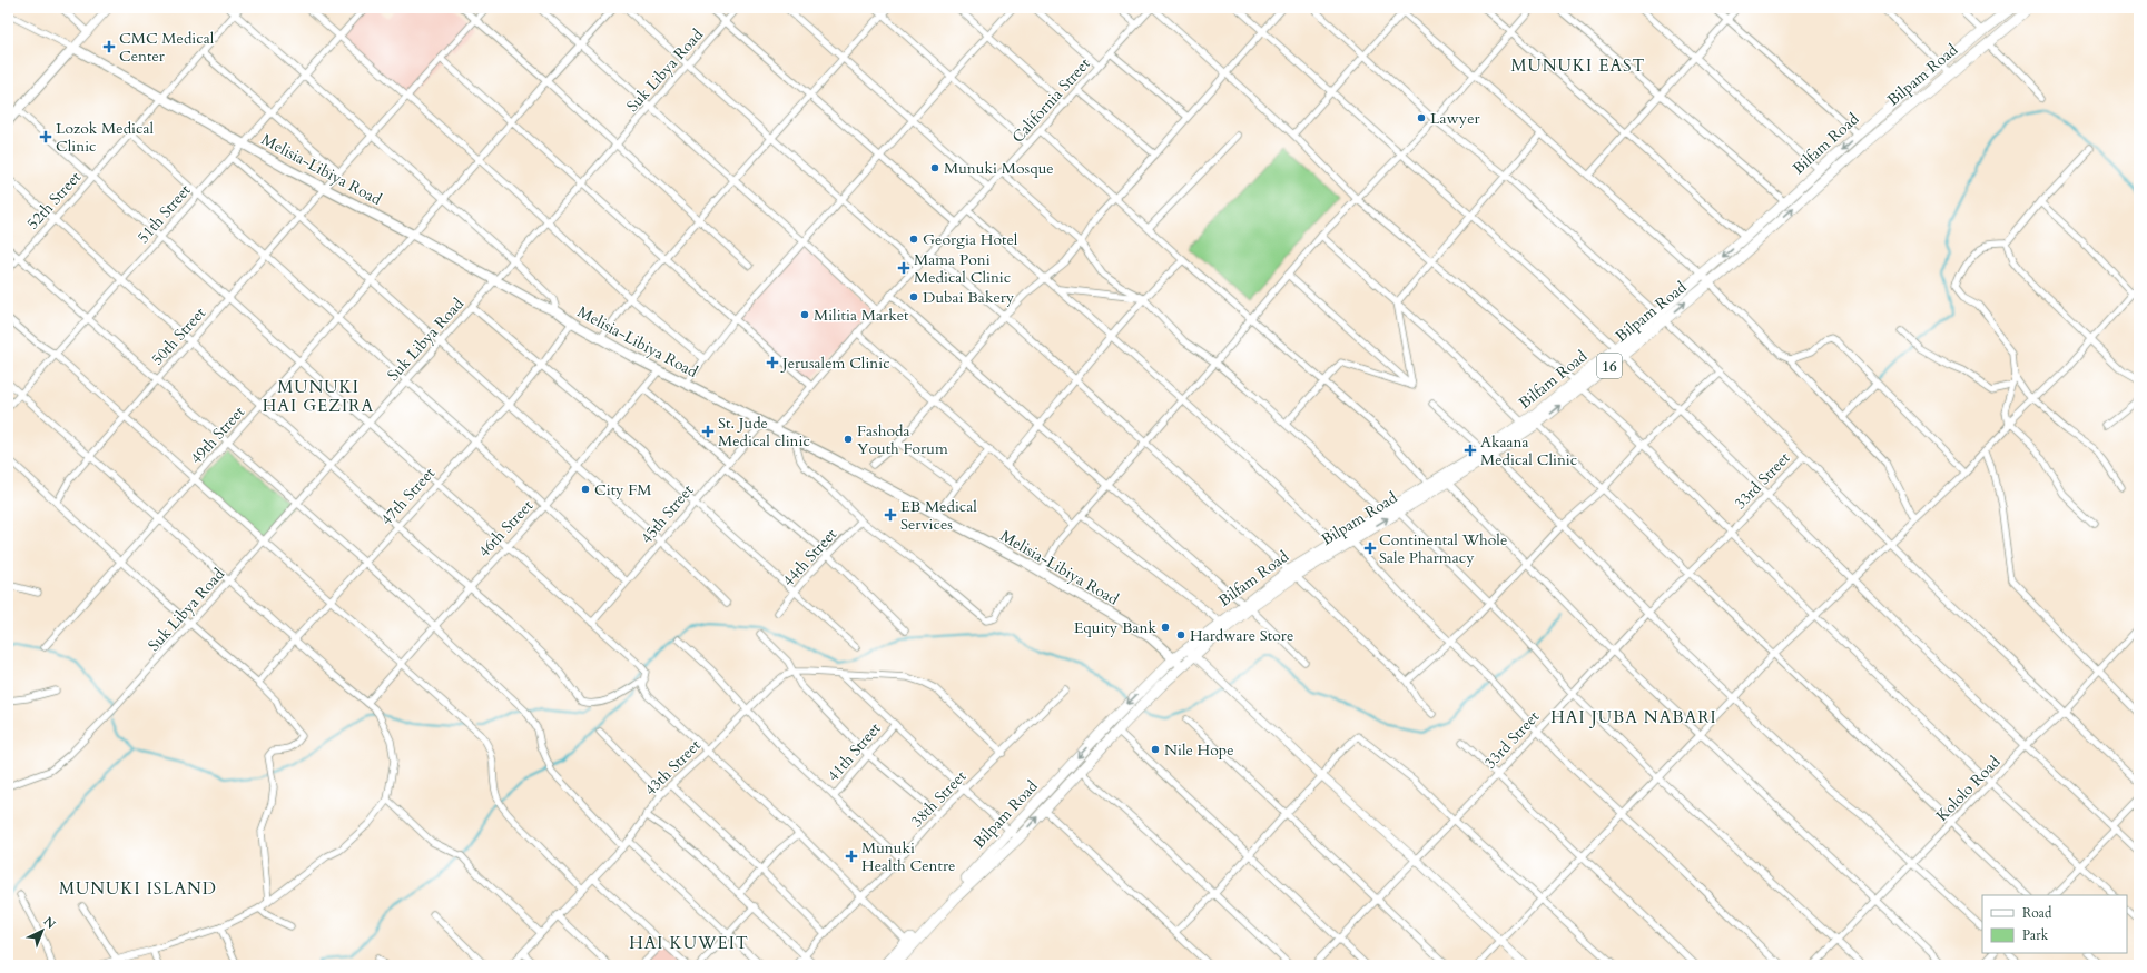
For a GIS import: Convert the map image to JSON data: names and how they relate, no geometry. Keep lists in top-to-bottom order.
{
  "streets": {
    "main road": [
      "Bilpam Road",
      "Bilfam Road",
      "Melisia-Libiya Road",
      "16"
    ],
    "street": [
      "Suk Libya Road",
      "California Street",
      "52th Street",
      "51th Street",
      "50th Street",
      "49th Street",
      "33rd Street",
      "47th Street",
      "45th Street",
      "46th Street",
      "44th Street",
      "41th Street",
      "43th Street",
      "Kololo Road",
      "38th Street"
    ]
  },
  "crossings": [
    ["Suk Libya Road", "Melisia-Libiya Road"],
    ["Bilpam Road", "Bilfam Road"],
    ["Bilpam Road", "Melisia-Libiya Road"],
    ["California Street", "Melisia-Libiya Road"],
    ["Melisia-Libiya Road", "52th Street"],
    ["Melisia-Libiya Road", "51th Street"],
    ["Melisia-Libiya Road", "50th Street"],
    ["Melisia-Libiya Road", "49th Street"],
    ["Melisia-Libiya Road", "47th Street"],
    ["Melisia-Libiya Road", "45th Street"],
    ["Melisia-Libiya Road", "46th Street"]
  ],
  "districts": [
    "MUNUKI EAST",
    "MUNUKI HAI GEZIRA",
    "HAI JUBA NABARI",
    "MUNUKI ISLAND",
    "HAI KUWEIT"
  ],
  "places": {
    "health": [
      "CMC Medical Center",
      "Lozok Medical Clinic",
      "Mama Poni Medical Clinic",
      "Jerusalem Clinic",
      "St. Jude Medical clinic",
      "Akaana Medical Clinic",
      "EB Medical Services",
      "Continental Whole Sale Pharmacy",
      "Munuki Health Centre"
    ],
    "other": [
      "Lawyer",
      "Munuki Mosque",
      "Georgia Hotel",
      "Dubai Bakery",
      "Militia Market",
      "Fashoda Youth Forum",
      "City FM",
      "Equity Bank",
      "Hardware Store",
      "Nile Hope"
    ]
  },
  "legend": ["Road", "Park"],
  "north": "top right"
}
